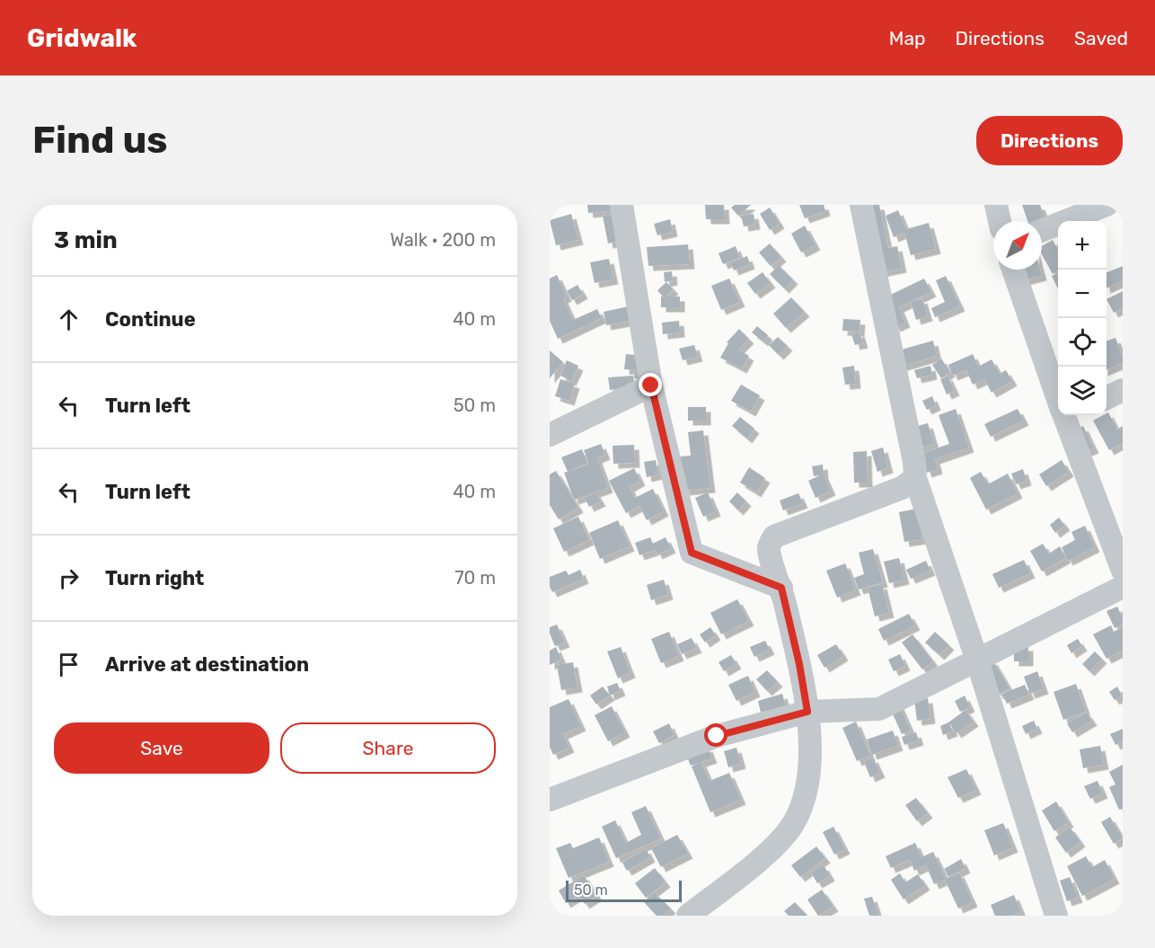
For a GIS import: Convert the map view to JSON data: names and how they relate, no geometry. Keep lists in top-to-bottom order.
{
  "scale_bar": "50 m",
  "north": "top right",
  "page": {
    "header": "Gridwalk",
    "nav": ["Map", "Directions", "Saved"],
    "buttons": [
      "Directions",
      ["Save", "Share"]
    ],
    "title": "Find us",
    "heading": ["3 min", "Walk · 200 m"],
    "map_buttons": ["+", "−"],
    "list": [
      ["Continue", "40 m"],
      ["Turn left", "50 m"],
      ["Turn left", "40 m"],
      ["Turn right", "70 m"],
      "Arrive at destination"
    ],
    "scale": "50 m"
  }
}
